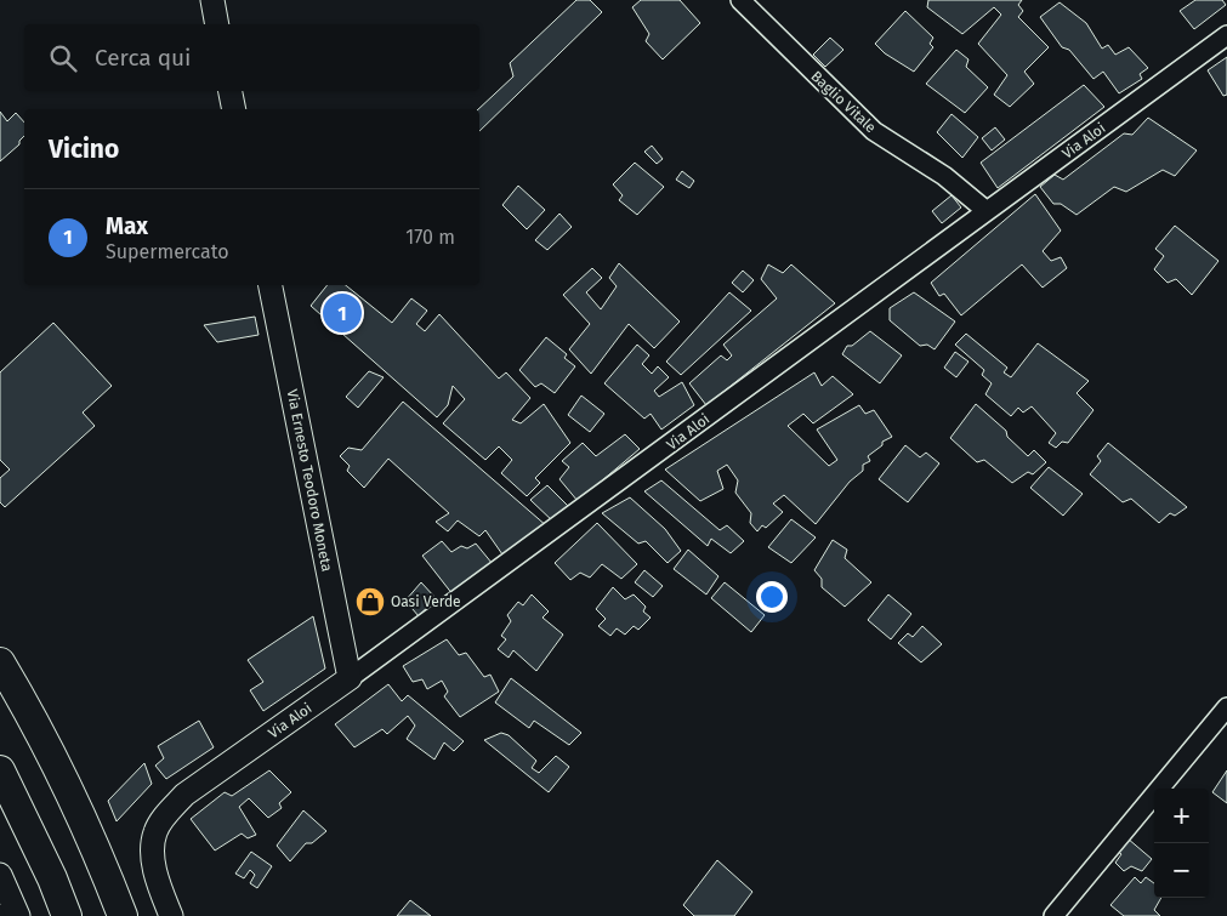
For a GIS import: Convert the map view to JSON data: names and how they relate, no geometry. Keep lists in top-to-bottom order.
{
  "streets": {
    "street": ["Baglio Vitale", "Via Aloi", "Via Ernesto Teodoro Moneta"]
  },
  "crossings": [
    ["Baglio Vitale", "Via Aloi"],
    ["Via Aloi", "Via Ernesto Teodoro Moneta"]
  ],
  "places": {
    "shop": ["Oasi Verde"]
  },
  "page": {
    "search": "Cerca qui",
    "heading": "Vicino",
    "list": [
      {
        "mark": "1",
        "name": "Max",
        "note": "Supermercato",
        "value": "170 m"
      }
    ],
    "pins": "1",
    "map_buttons": ["+", "−"]
  }
}
